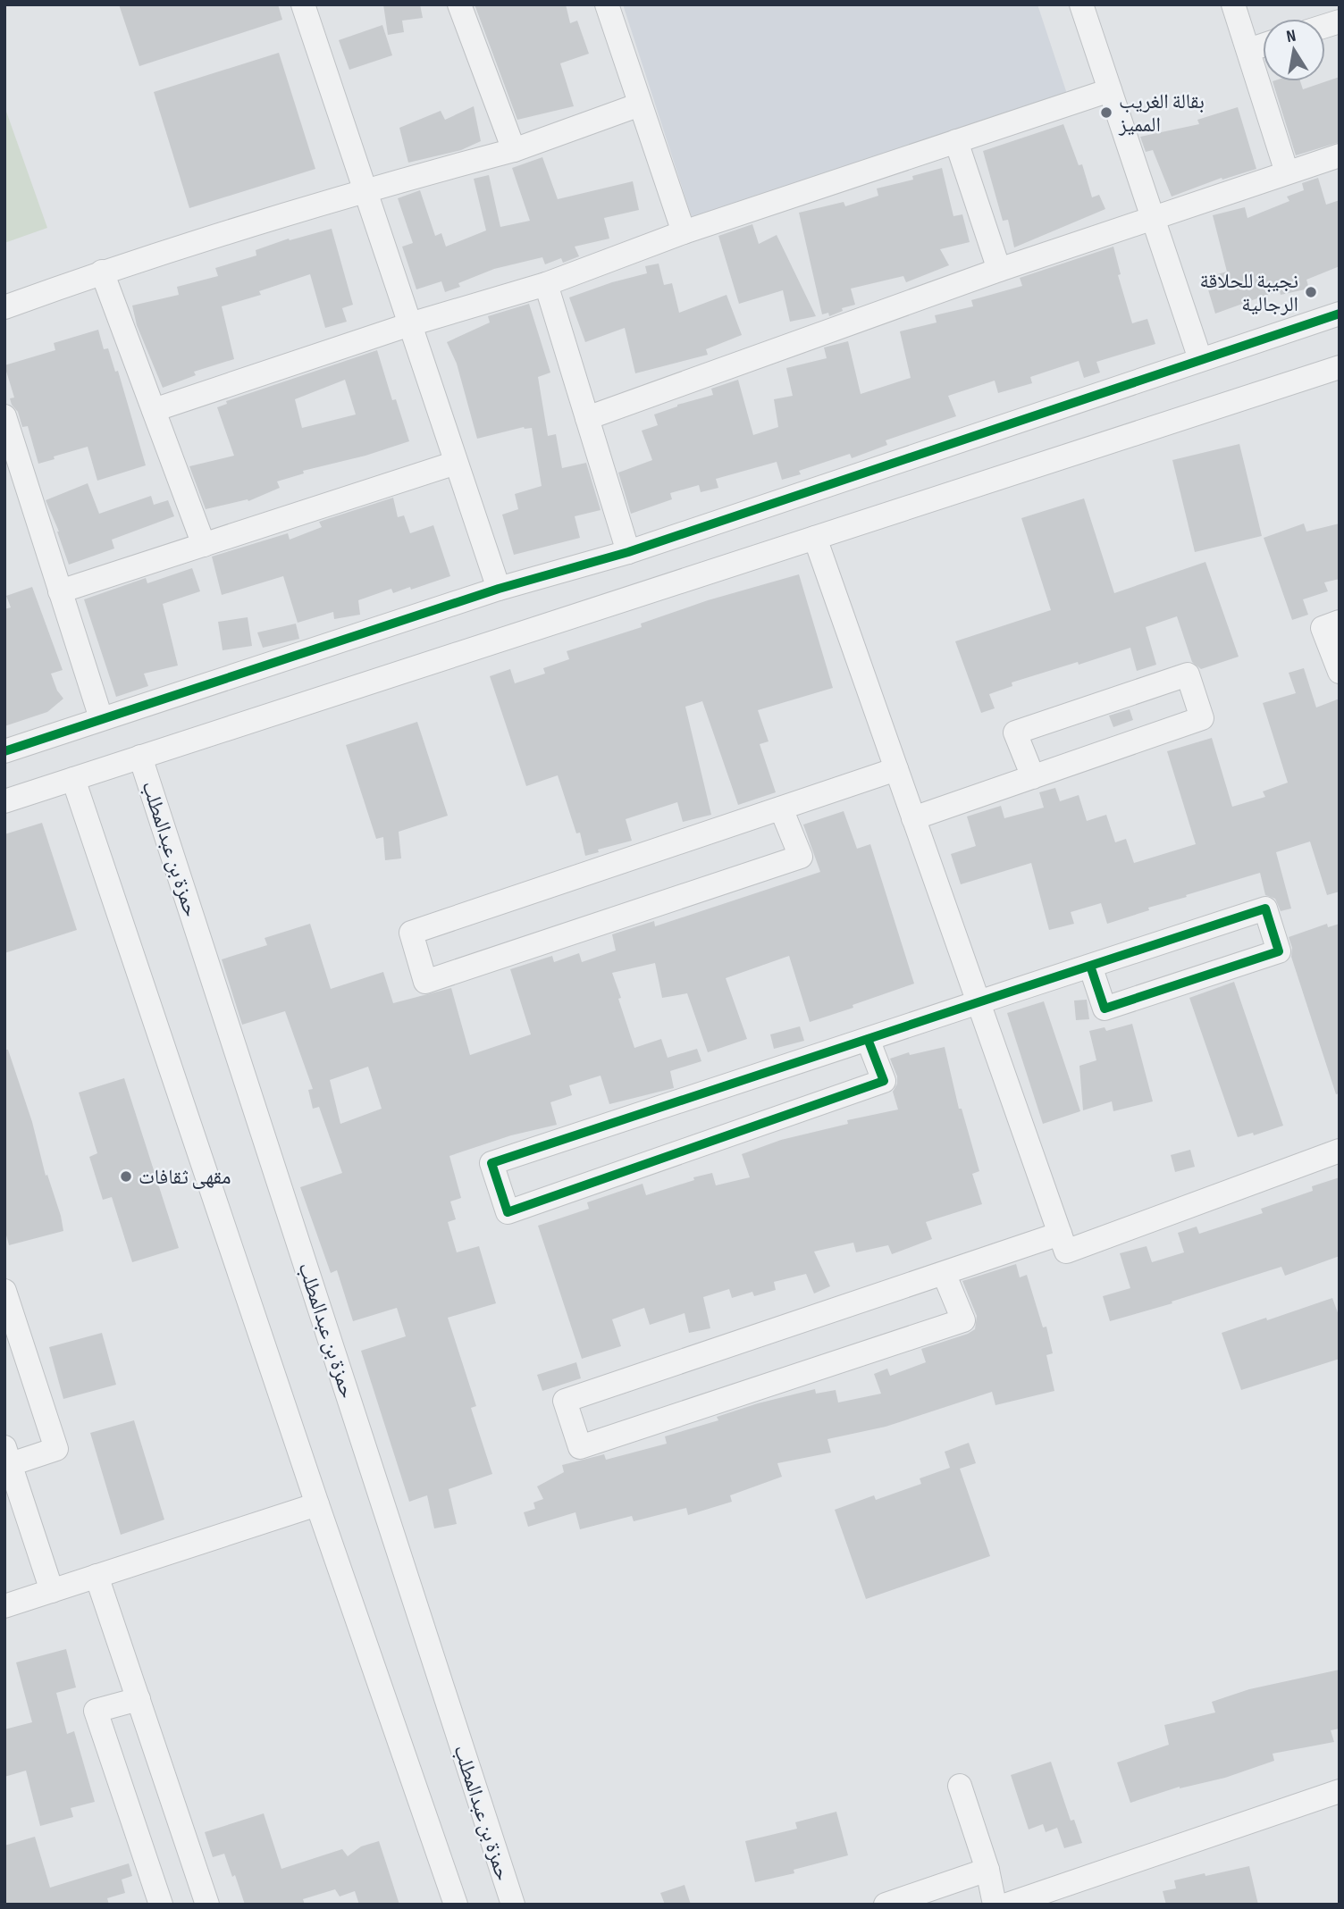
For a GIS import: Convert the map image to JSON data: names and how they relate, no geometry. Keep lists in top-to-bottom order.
{
  "streets": {
    "street": ["حمزة بن عبدالمطلب"]
  },
  "places": ["بقالة الغريب المميز", "نجيبة للحلاقة الرجالية", "مقهى ثقافات"],
  "north": "top"
}
